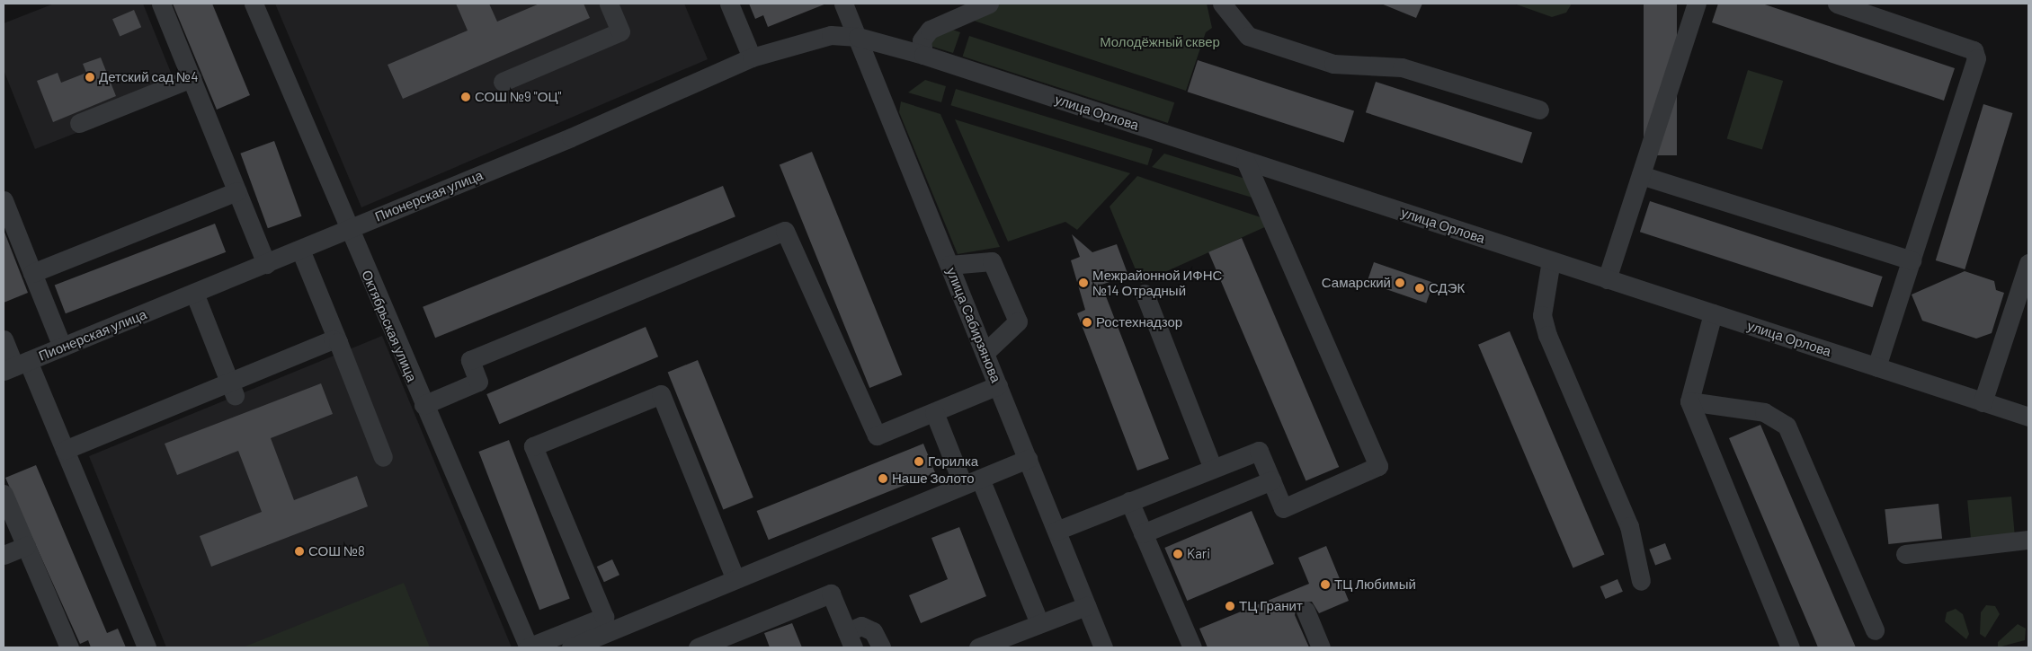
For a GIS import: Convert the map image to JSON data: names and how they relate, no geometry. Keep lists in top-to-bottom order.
{
  "streets": {
    "street": [
      "улица Орлова",
      "Пионерская улица",
      "улица Сабирзянова",
      "Октябрьская улица"
    ]
  },
  "crossings": [
    ["улица Орлова", "Пионерская улица"],
    ["улица Орлова", "улица Сабирзянова"],
    ["Пионерская улица", "улица Сабирзянова"],
    ["Пионерская улица", "Октябрьская улица"]
  ],
  "parks": ["Молодёжный сквер"],
  "places": [
    "Детский сад №4",
    "СОШ №9 \"ОЦ\"",
    "Межрайонной ИФНС №14 Отрадный",
    "Самарский",
    "СДЭК",
    "Ростехнадзор",
    "Горилка",
    "Наше Золото",
    "СОШ №8",
    "Kari",
    "ТЦ Любимый",
    "ТЦ Гранит"
  ]
}
